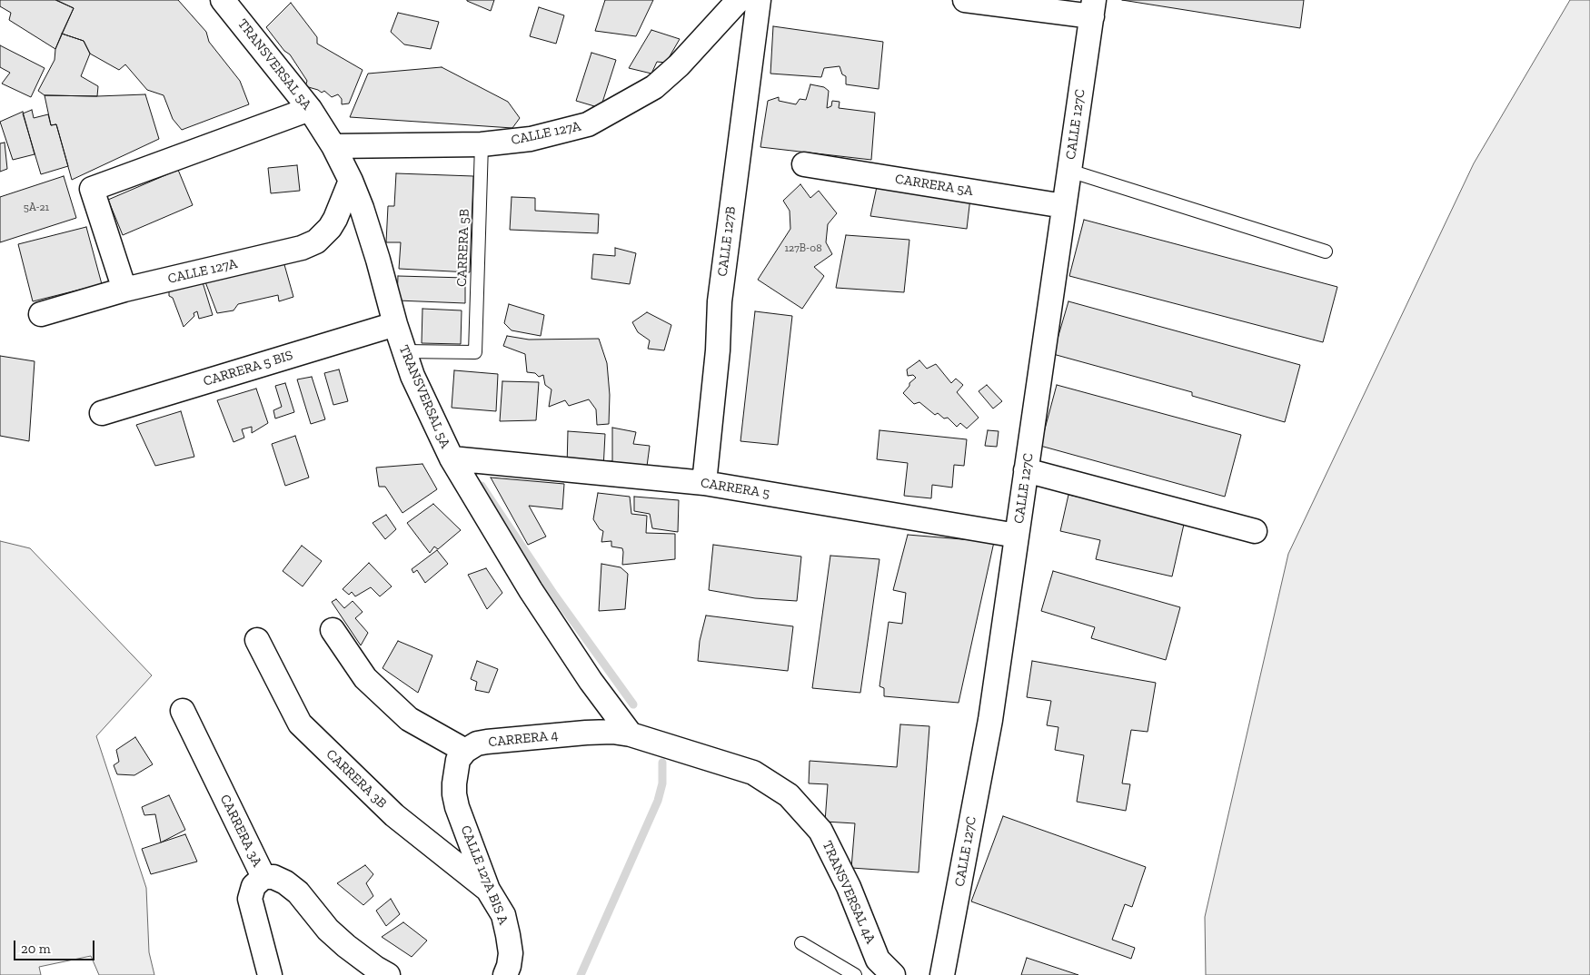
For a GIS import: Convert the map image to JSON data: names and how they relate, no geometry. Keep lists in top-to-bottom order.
{
  "streets": {
    "street": [
      "TRANSVERSAL 5A",
      "CALLE 127C",
      "CALLE 127A",
      "CARRERA 5A",
      "CALLE 127B",
      "CARRERA 5 BIS",
      "CARRERA 5",
      "CARRERA 4",
      "CARRERA 3B",
      "CARRERA 3A",
      "CALLE 127A BIS A",
      "TRANSVERSAL 4A"
    ],
    "lane": ["CARRERA 5B"]
  },
  "crossings": [
    ["TRANSVERSAL 5A", "CALLE 127A"],
    ["TRANSVERSAL 5A", "CARRERA 5B"],
    ["TRANSVERSAL 5A", "CARRERA 5 BIS"],
    ["TRANSVERSAL 5A", "CARRERA 5"],
    ["TRANSVERSAL 5A", "CARRERA 4"],
    ["TRANSVERSAL 5A", "TRANSVERSAL 4A"],
    ["CALLE 127C", "CARRERA 5A"],
    ["CALLE 127C", "CARRERA 5"],
    ["CALLE 127A", "CARRERA 5B"],
    ["CALLE 127B", "CARRERA 5"],
    ["CARRERA 4", "CALLE 127A BIS A"],
    ["CARRERA 4", "TRANSVERSAL 4A"],
    ["CARRERA 3B", "CALLE 127A BIS A"]
  ],
  "house_numbers": ["5A-21", "127B-08"],
  "scale_bar": "20 m"
}
